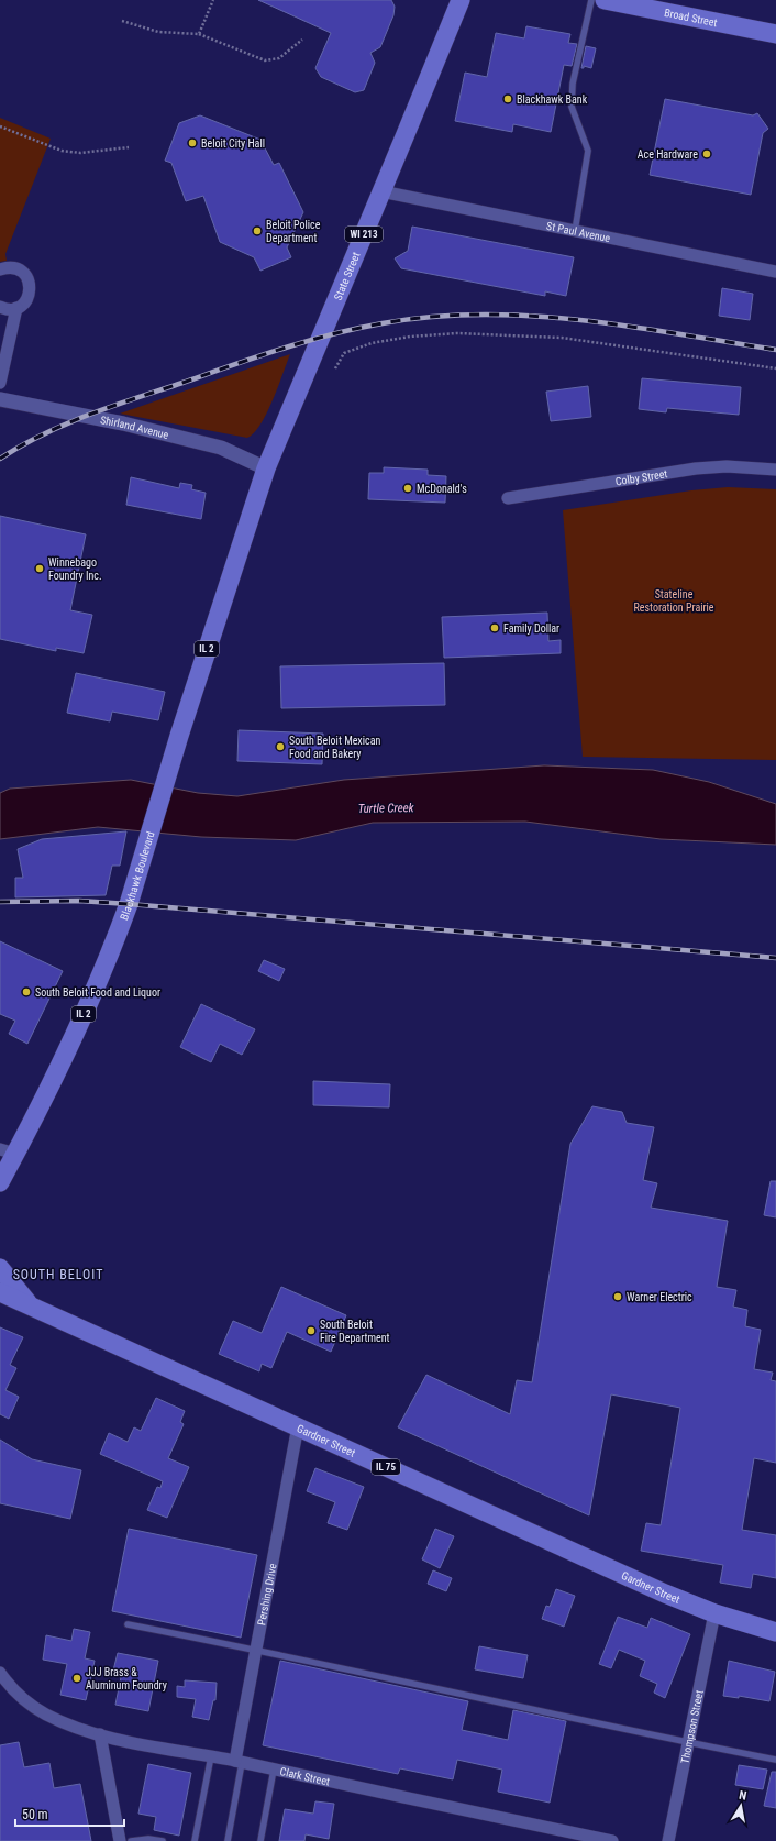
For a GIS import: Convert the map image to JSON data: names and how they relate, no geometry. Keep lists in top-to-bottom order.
{
  "streets": {
    "main road": [
      "Broad Street",
      "WI 213",
      "State Street",
      "IL 2",
      "Blackhawk Boulevard",
      "Gardner Street",
      "IL 75"
    ],
    "street": [
      "St Paul Avenue",
      "Shirland Avenue",
      "Colby Street",
      "Pershing Drive",
      "Thompson Street",
      "Clark Street"
    ]
  },
  "crossings": [
    ["St Paul Avenue", "State Street"],
    ["State Street", "Shirland Avenue"],
    ["State Street", "Blackhawk Boulevard"],
    ["Gardner Street", "Pershing Drive"],
    ["Gardner Street", "Thompson Street"],
    ["Pershing Drive", "Clark Street"]
  ],
  "districts": ["SOUTH BELOIT"],
  "water": ["Turtle Creek"],
  "parks": ["Stateline Restoration Prairie"],
  "places": [
    "Blackhawk Bank",
    "Beloit City Hall",
    "Ace Hardware",
    "Beloit Police Department",
    "McDonald's",
    "Winnebago Foundry Inc.",
    "Family Dollar",
    "South Beloit Mexican Food and Bakery",
    "South Beloit Food and Liquor",
    "Warner Electric",
    "South Beloit Fire Department",
    "JJJ Brass & Aluminum Foundry"
  ],
  "scale_bar": "50 m",
  "north": "top"
}
